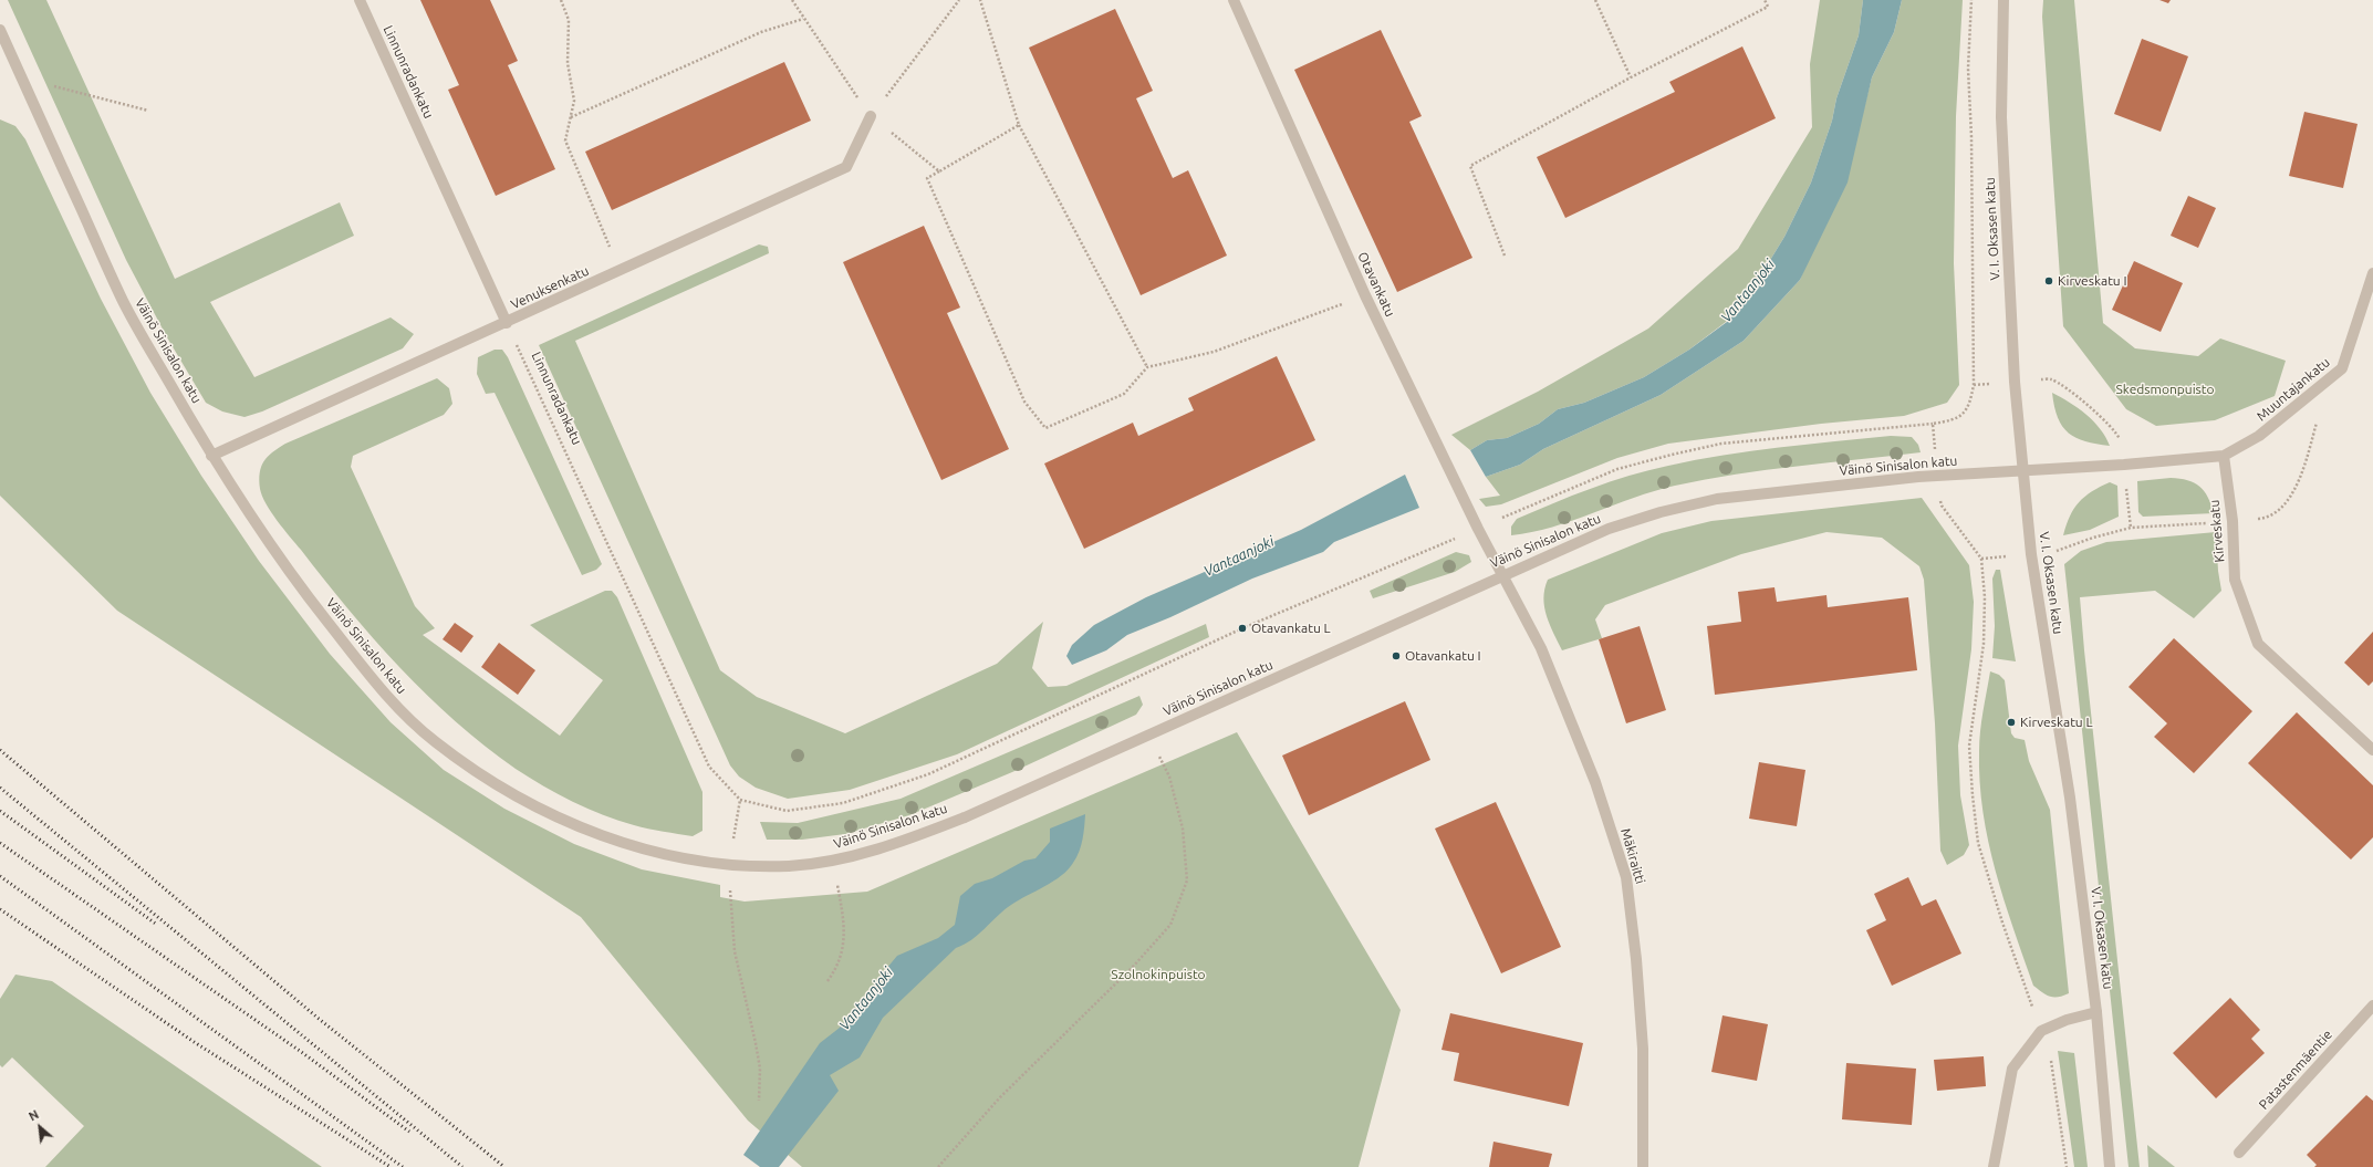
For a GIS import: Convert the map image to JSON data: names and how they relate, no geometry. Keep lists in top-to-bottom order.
{
  "streets": {
    "street": [
      "Linnunradankatu",
      "V. I. Oksasen katu",
      "Otavankatu",
      "Venuksenkatu",
      "Väinö Sinisalon katu",
      "Muuntajankatu",
      "Kirveskatu",
      "Mäkiraitti",
      "Patastenmäentie"
    ]
  },
  "crossings": [
    ["Linnunradankatu", "Venuksenkatu"],
    ["V. I. Oksasen katu", "Väinö Sinisalon katu"],
    ["Otavankatu", "Väinö Sinisalon katu"],
    ["Otavankatu", "Mäkiraitti"],
    ["Venuksenkatu", "Väinö Sinisalon katu"],
    ["Väinö Sinisalon katu", "Mäkiraitti"],
    ["Muuntajankatu", "Kirveskatu"]
  ],
  "water": ["Vantaanjoki"],
  "parks": ["Skedsmonpuisto", "Szolnokinpuisto"],
  "places": [
    "Kirveskatu I",
    "Otavankatu L",
    "Otavankatu I",
    "Kirveskatu L"
  ],
  "north": "top left"
}
